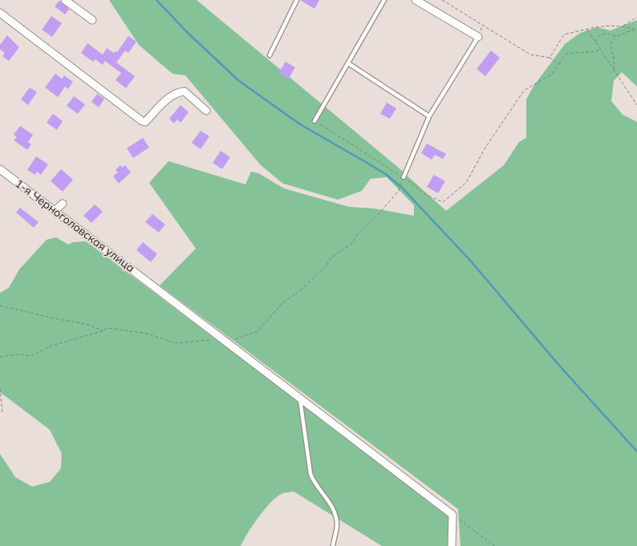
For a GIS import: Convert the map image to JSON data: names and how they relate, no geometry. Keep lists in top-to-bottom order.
{
  "streets": {
    "street": ["1-я Черноголовская улица"]
  }
}
